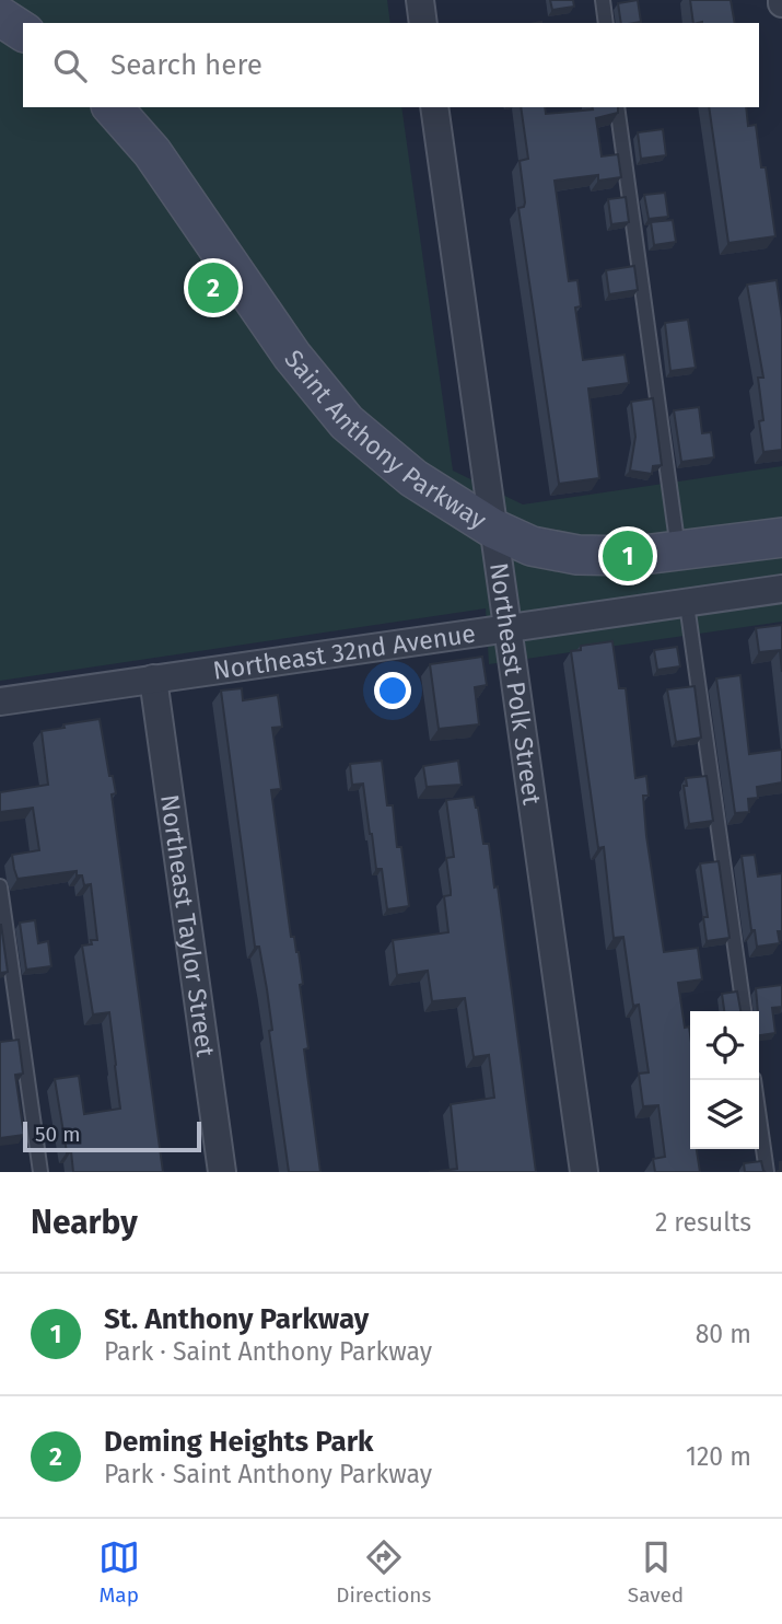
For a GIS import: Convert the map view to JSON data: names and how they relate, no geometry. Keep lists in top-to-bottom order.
{
  "streets": {
    "street": [
      "Saint Anthony Parkway",
      "Northeast 32nd Avenue",
      "Northeast Polk Street",
      "Northeast Taylor Street"
    ]
  },
  "crossings": [
    ["Saint Anthony Parkway", "Northeast Polk Street"],
    ["Northeast 32nd Avenue", "Northeast Polk Street"],
    ["Northeast 32nd Avenue", "Northeast Taylor Street"]
  ],
  "scale_bar": "50 m",
  "page": {
    "search": "Search here",
    "pins": ["2", "1"],
    "scale": "50 m",
    "heading": ["Nearby", "2 results"],
    "list": [
      {
        "mark": "1",
        "name": "St. Anthony Parkway",
        "note": "Park · Saint Anthony Parkway",
        "value": "80 m"
      },
      {
        "mark": "2",
        "name": "Deming Heights Park",
        "note": "Park · Saint Anthony Parkway",
        "value": "120 m"
      }
    ],
    "nav": ["Map", "Directions", "Saved"]
  }
}
